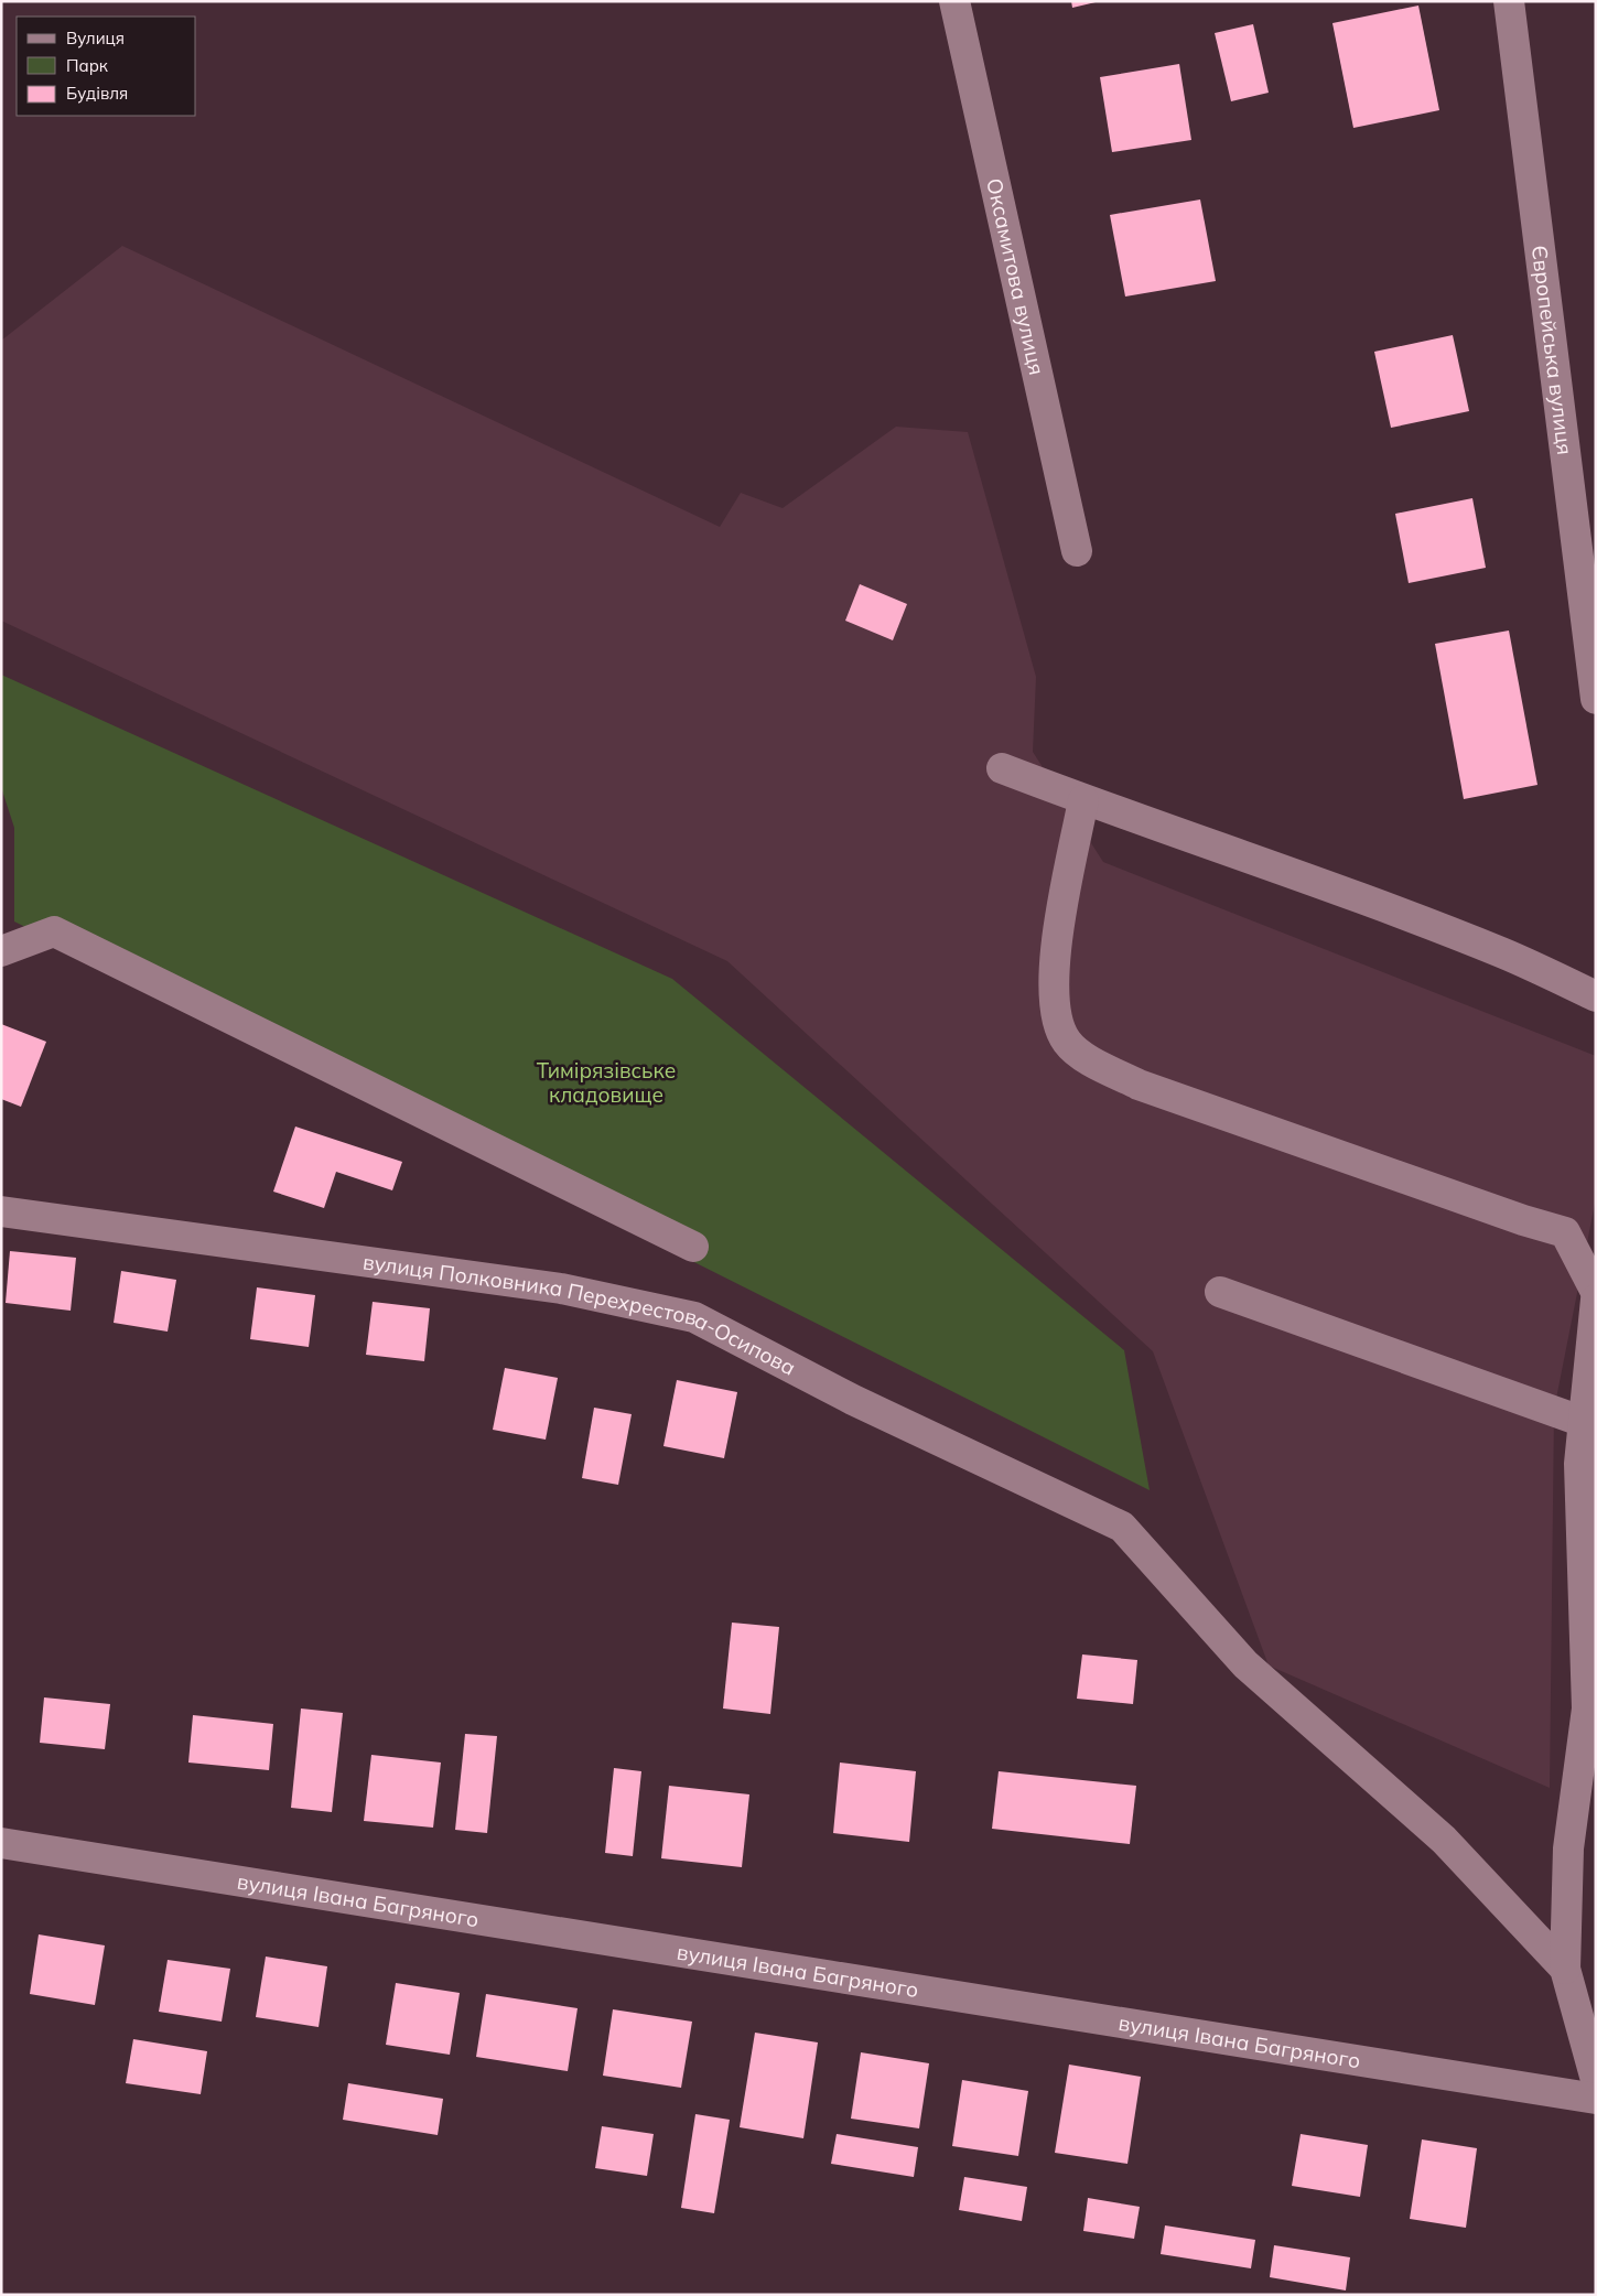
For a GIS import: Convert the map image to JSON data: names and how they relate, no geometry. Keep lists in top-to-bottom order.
{
  "streets": {
    "street": [
      "Оксамитова вулиця",
      "Європейська вулиця",
      "вулиця Полковника Перехрестова-Осипова",
      "вулиця Івана Багряного"
    ]
  },
  "parks": ["Тимірязівське кладовище"],
  "legend": ["Вулиця", "Парк", "Будівля"]
}
